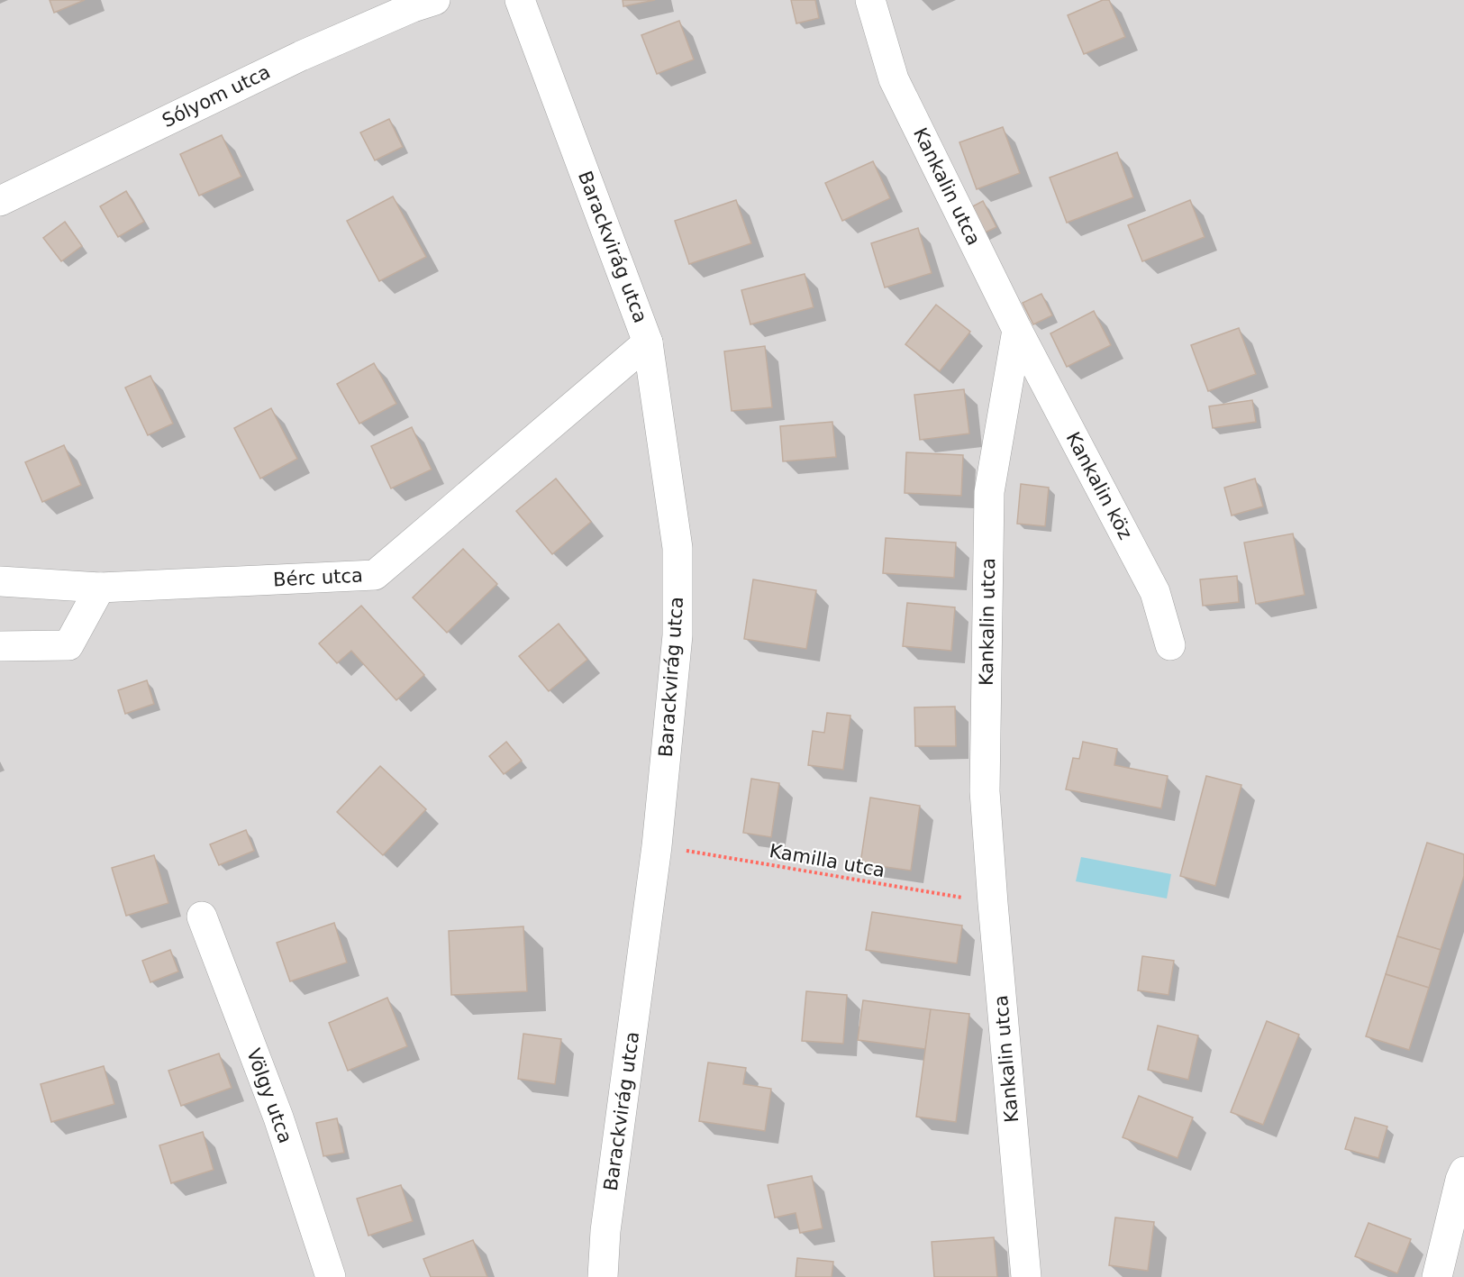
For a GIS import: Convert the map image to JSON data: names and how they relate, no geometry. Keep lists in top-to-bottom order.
{
  "streets": {
    "street": [
      "Sólyom utca",
      "Kankalin utca",
      "Barackvirág utca",
      "Kankalin köz",
      "Bérc utca",
      "Völgy utca"
    ],
    "path": ["Kamilla utca"]
  },
  "crossings": [
    ["Kankalin utca", "Kankalin köz"],
    ["Kankalin utca", "Kamilla utca"],
    ["Barackvirág utca", "Bérc utca"],
    ["Barackvirág utca", "Kamilla utca"]
  ]
}
